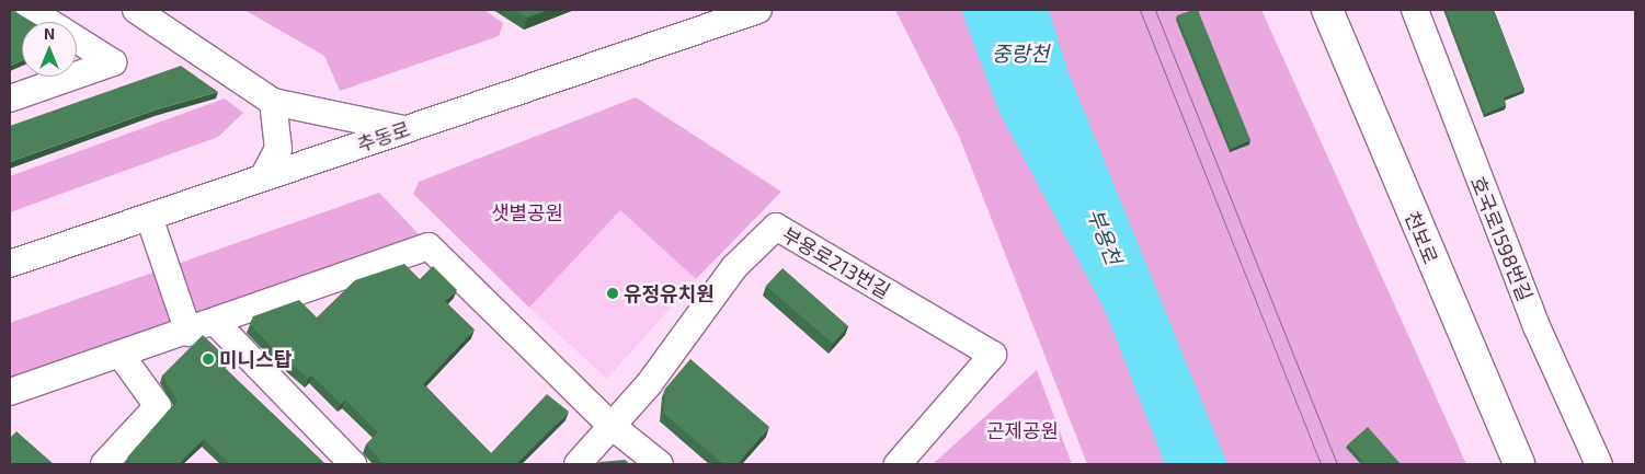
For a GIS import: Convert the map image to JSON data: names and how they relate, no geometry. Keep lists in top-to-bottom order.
{
  "streets": {
    "main road": ["천보로"],
    "street": ["추동로", "호국로1598번길", "부용로213번길"]
  },
  "water": ["중랑천", "부용천"],
  "parks": ["샛별공원", "곤제공원"],
  "places": ["유정유치원", "미니스탑"],
  "north": "top"
}
